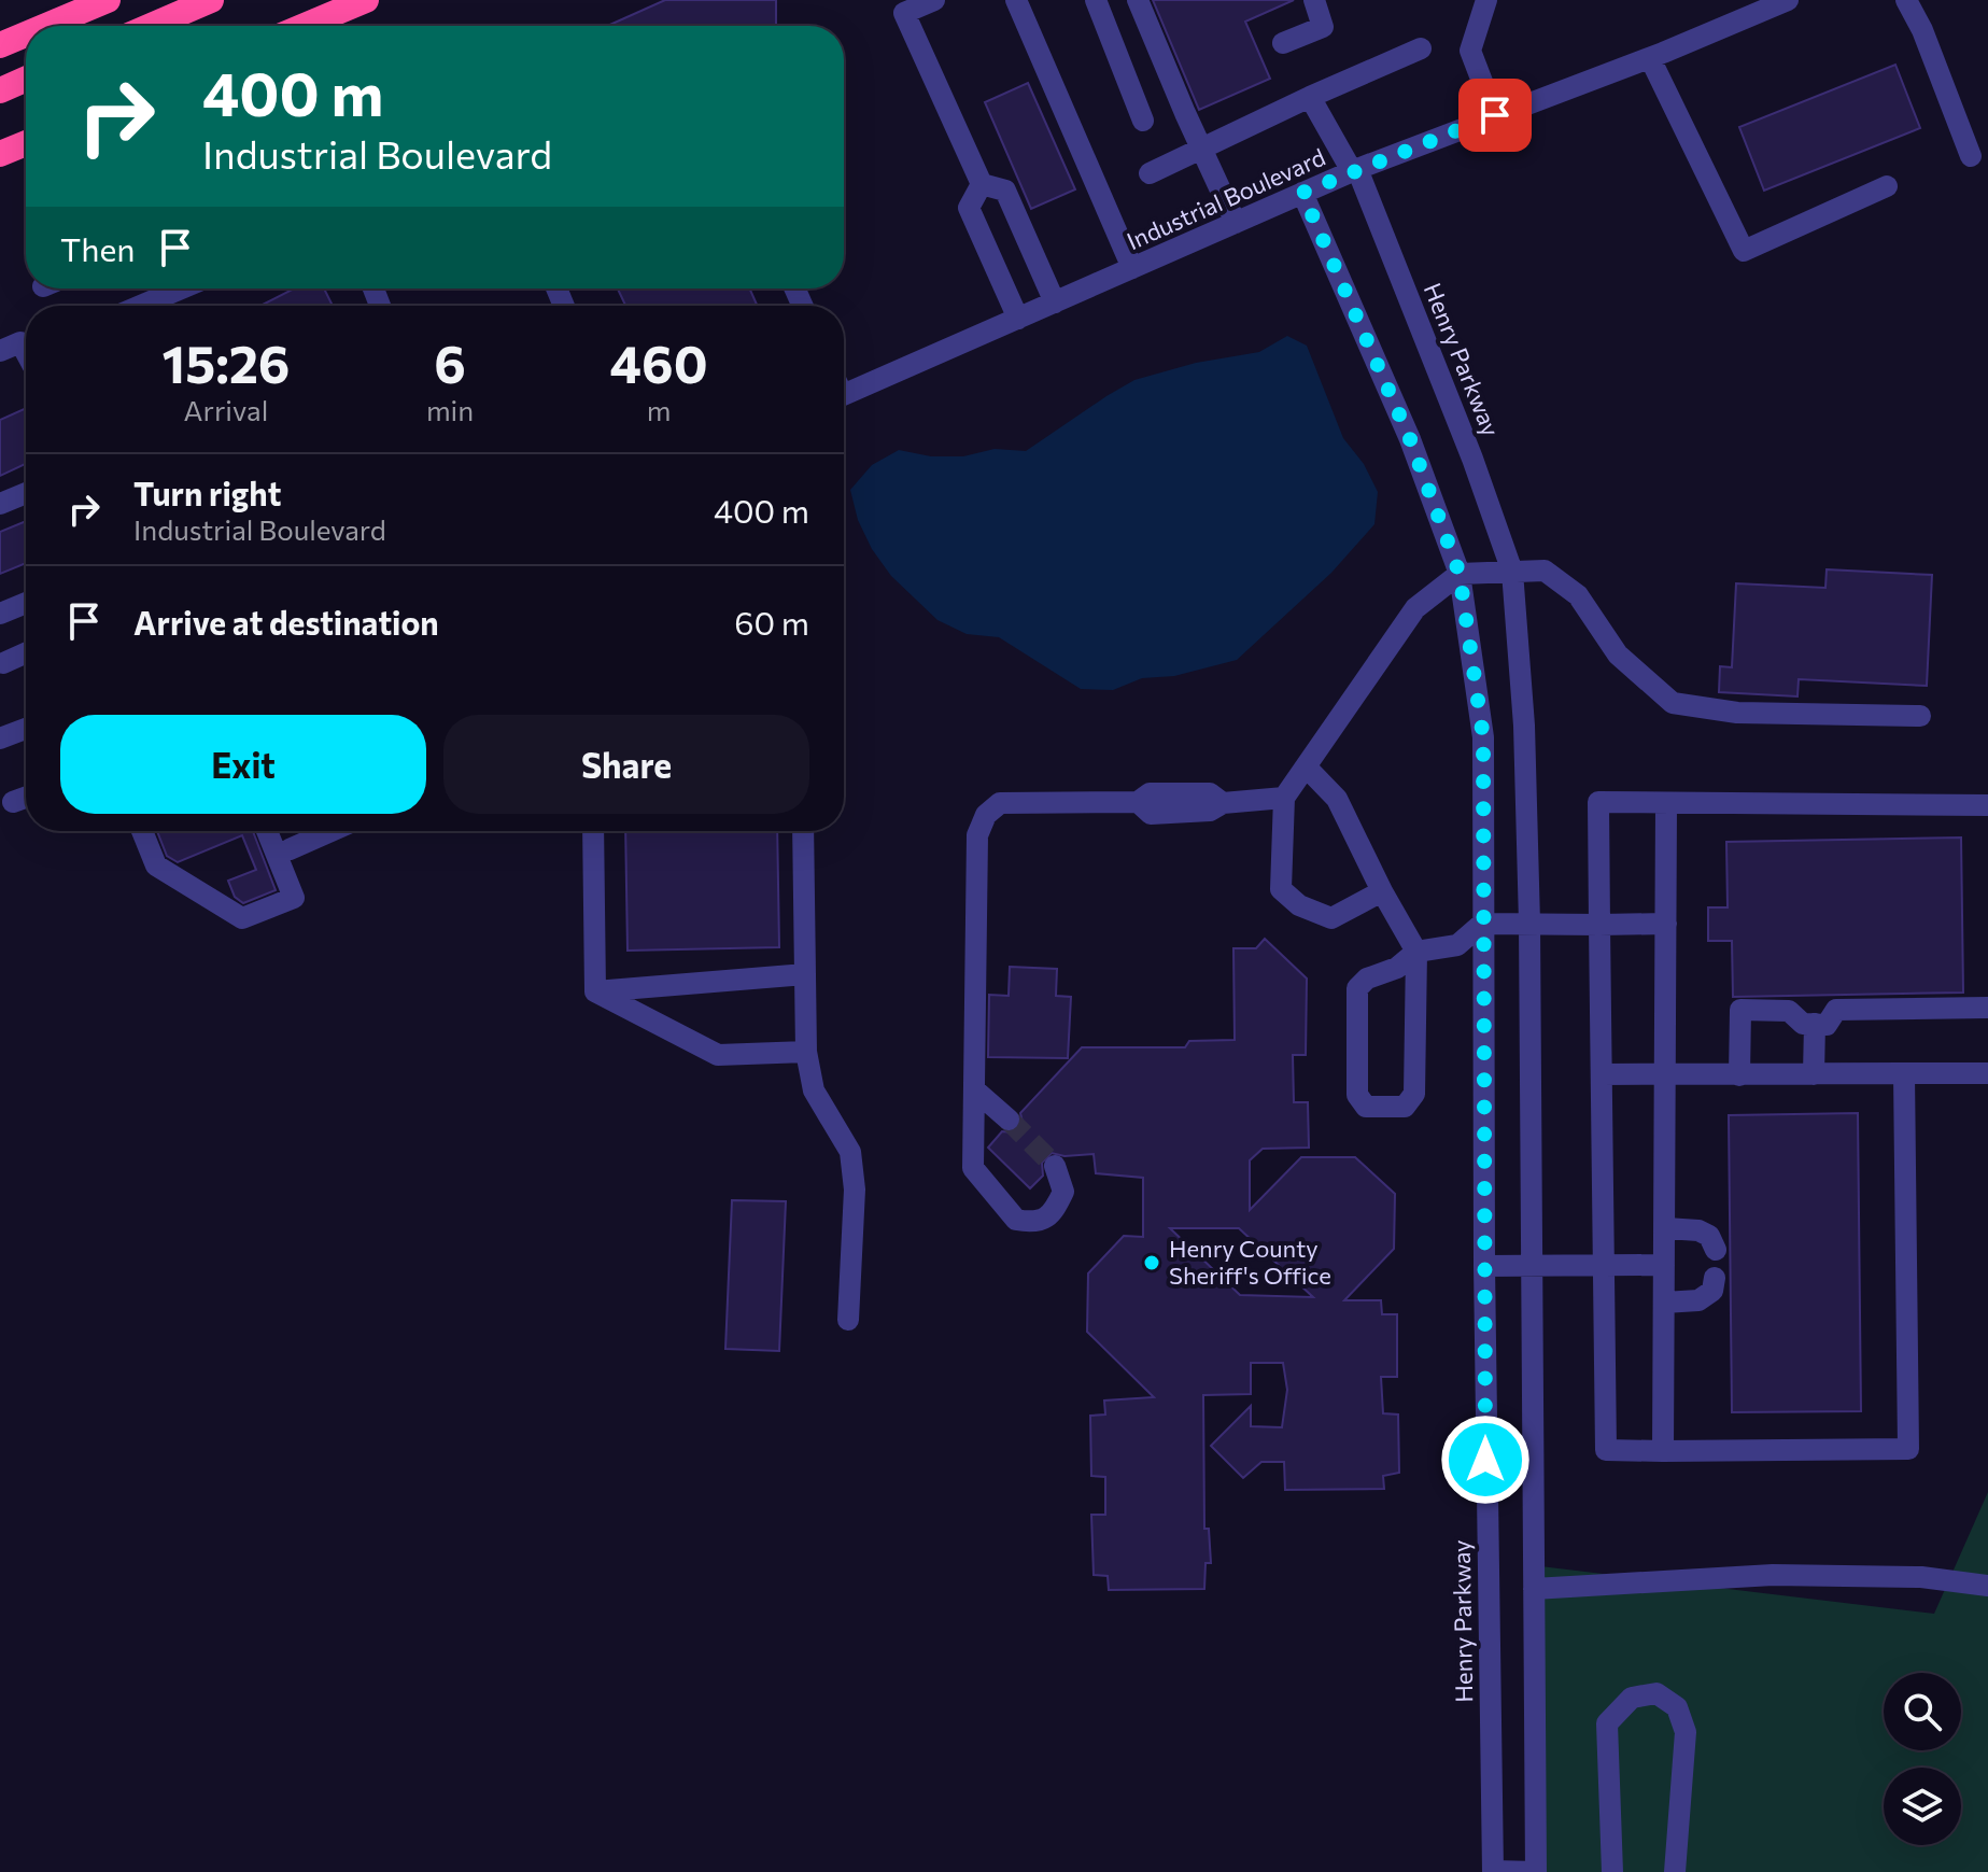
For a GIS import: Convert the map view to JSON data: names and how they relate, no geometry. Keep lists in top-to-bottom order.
{
  "streets": {
    "street": ["Industrial Boulevard", "Henry Parkway"]
  },
  "crossings": [
    ["Industrial Boulevard", "Henry Parkway"]
  ],
  "places": ["Henry County Sheriff's Office"],
  "page": {
    "turn": ["400 m", "Industrial Boulevard"],
    "then": "Then",
    "eta": [
      "15:26",
      "Arrival",
      "6",
      "min",
      "460",
      "m"
    ],
    "list": [
      {
        "name": "Turn right",
        "note": "Industrial Boulevard",
        "value": "400 m"
      },
      {
        "name": "Arrive at destination",
        "value": "60 m"
      }
    ],
    "buttons": ["Exit", "Share"]
  }
}
